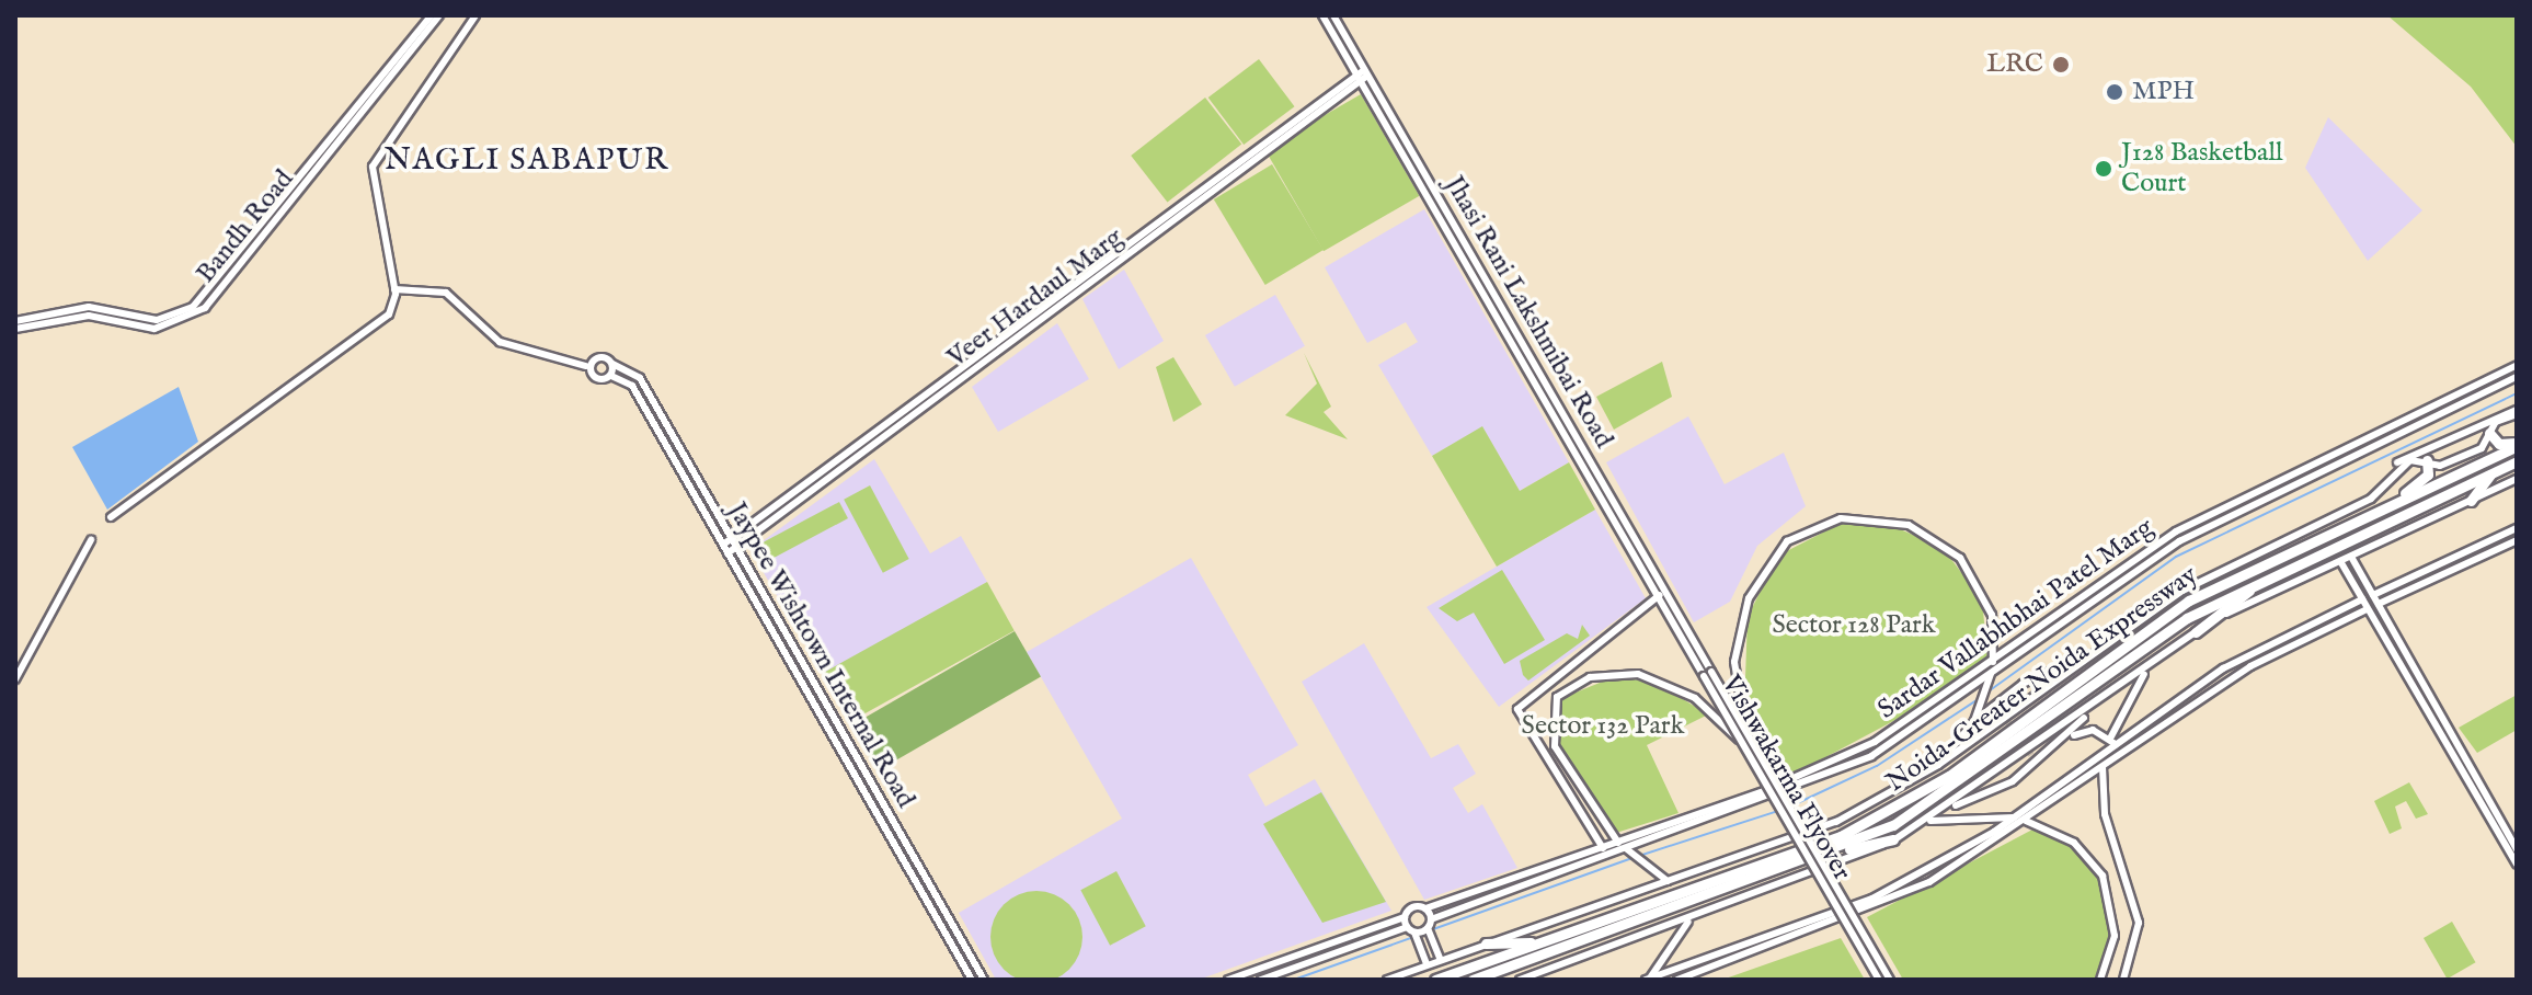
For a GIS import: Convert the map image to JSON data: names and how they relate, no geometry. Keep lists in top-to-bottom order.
{
  "streets": {
    "highway": ["Noida-Greater Noida Expressway"],
    "street": [
      "Bandh Road",
      "Veer Hardaul Marg",
      "Jhasi Rani Lakshmibai Road",
      "Sardar Vallabhbhai Patel Marg",
      "Jaypee Wishtown Internal Road",
      "Vishwakarma Flyover"
    ]
  },
  "crossings": [
    ["Veer Hardaul Marg", "Jhasi Rani Lakshmibai Road"],
    ["Veer Hardaul Marg", "Jaypee Wishtown Internal Road"],
    ["Jhasi Rani Lakshmibai Road", "Vishwakarma Flyover"]
  ],
  "districts": ["NAGLI SABAPUR"],
  "parks": ["Sector 128 Park", "Sector 132 Park"],
  "places": ["LRC", "MPH", "J128 Basketball Court"]
}
